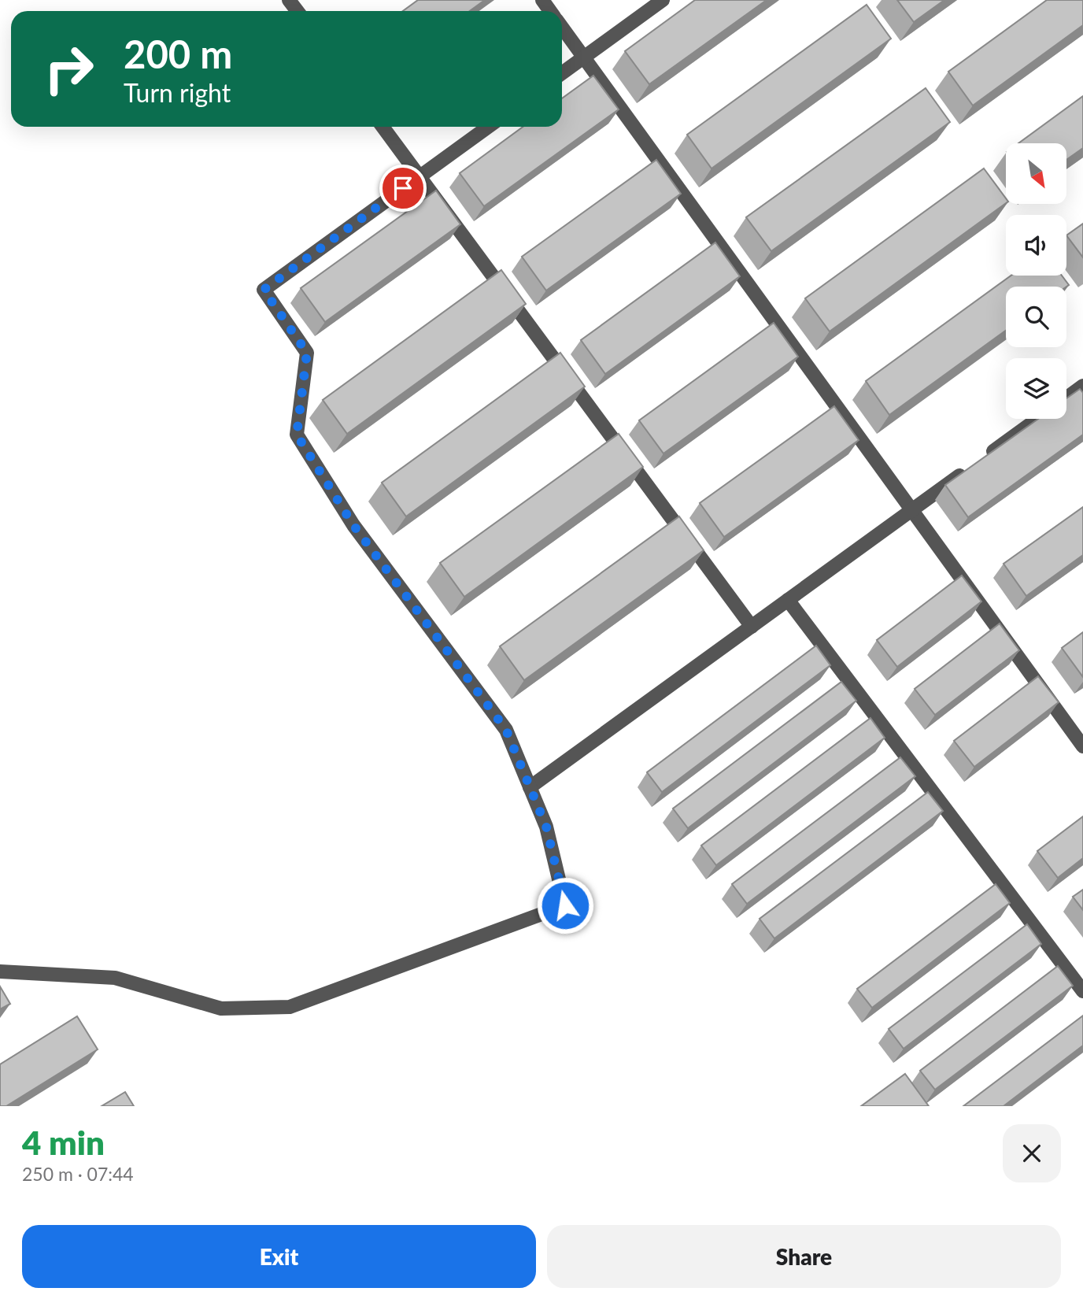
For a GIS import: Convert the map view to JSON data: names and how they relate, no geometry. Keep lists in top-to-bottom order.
{
  "north": "bottom right",
  "page": {
    "turn": ["200 m", "Turn right"],
    "heading": ["4 min", "250 m · 07:44"],
    "buttons": ["Exit", "Share"]
  }
}
